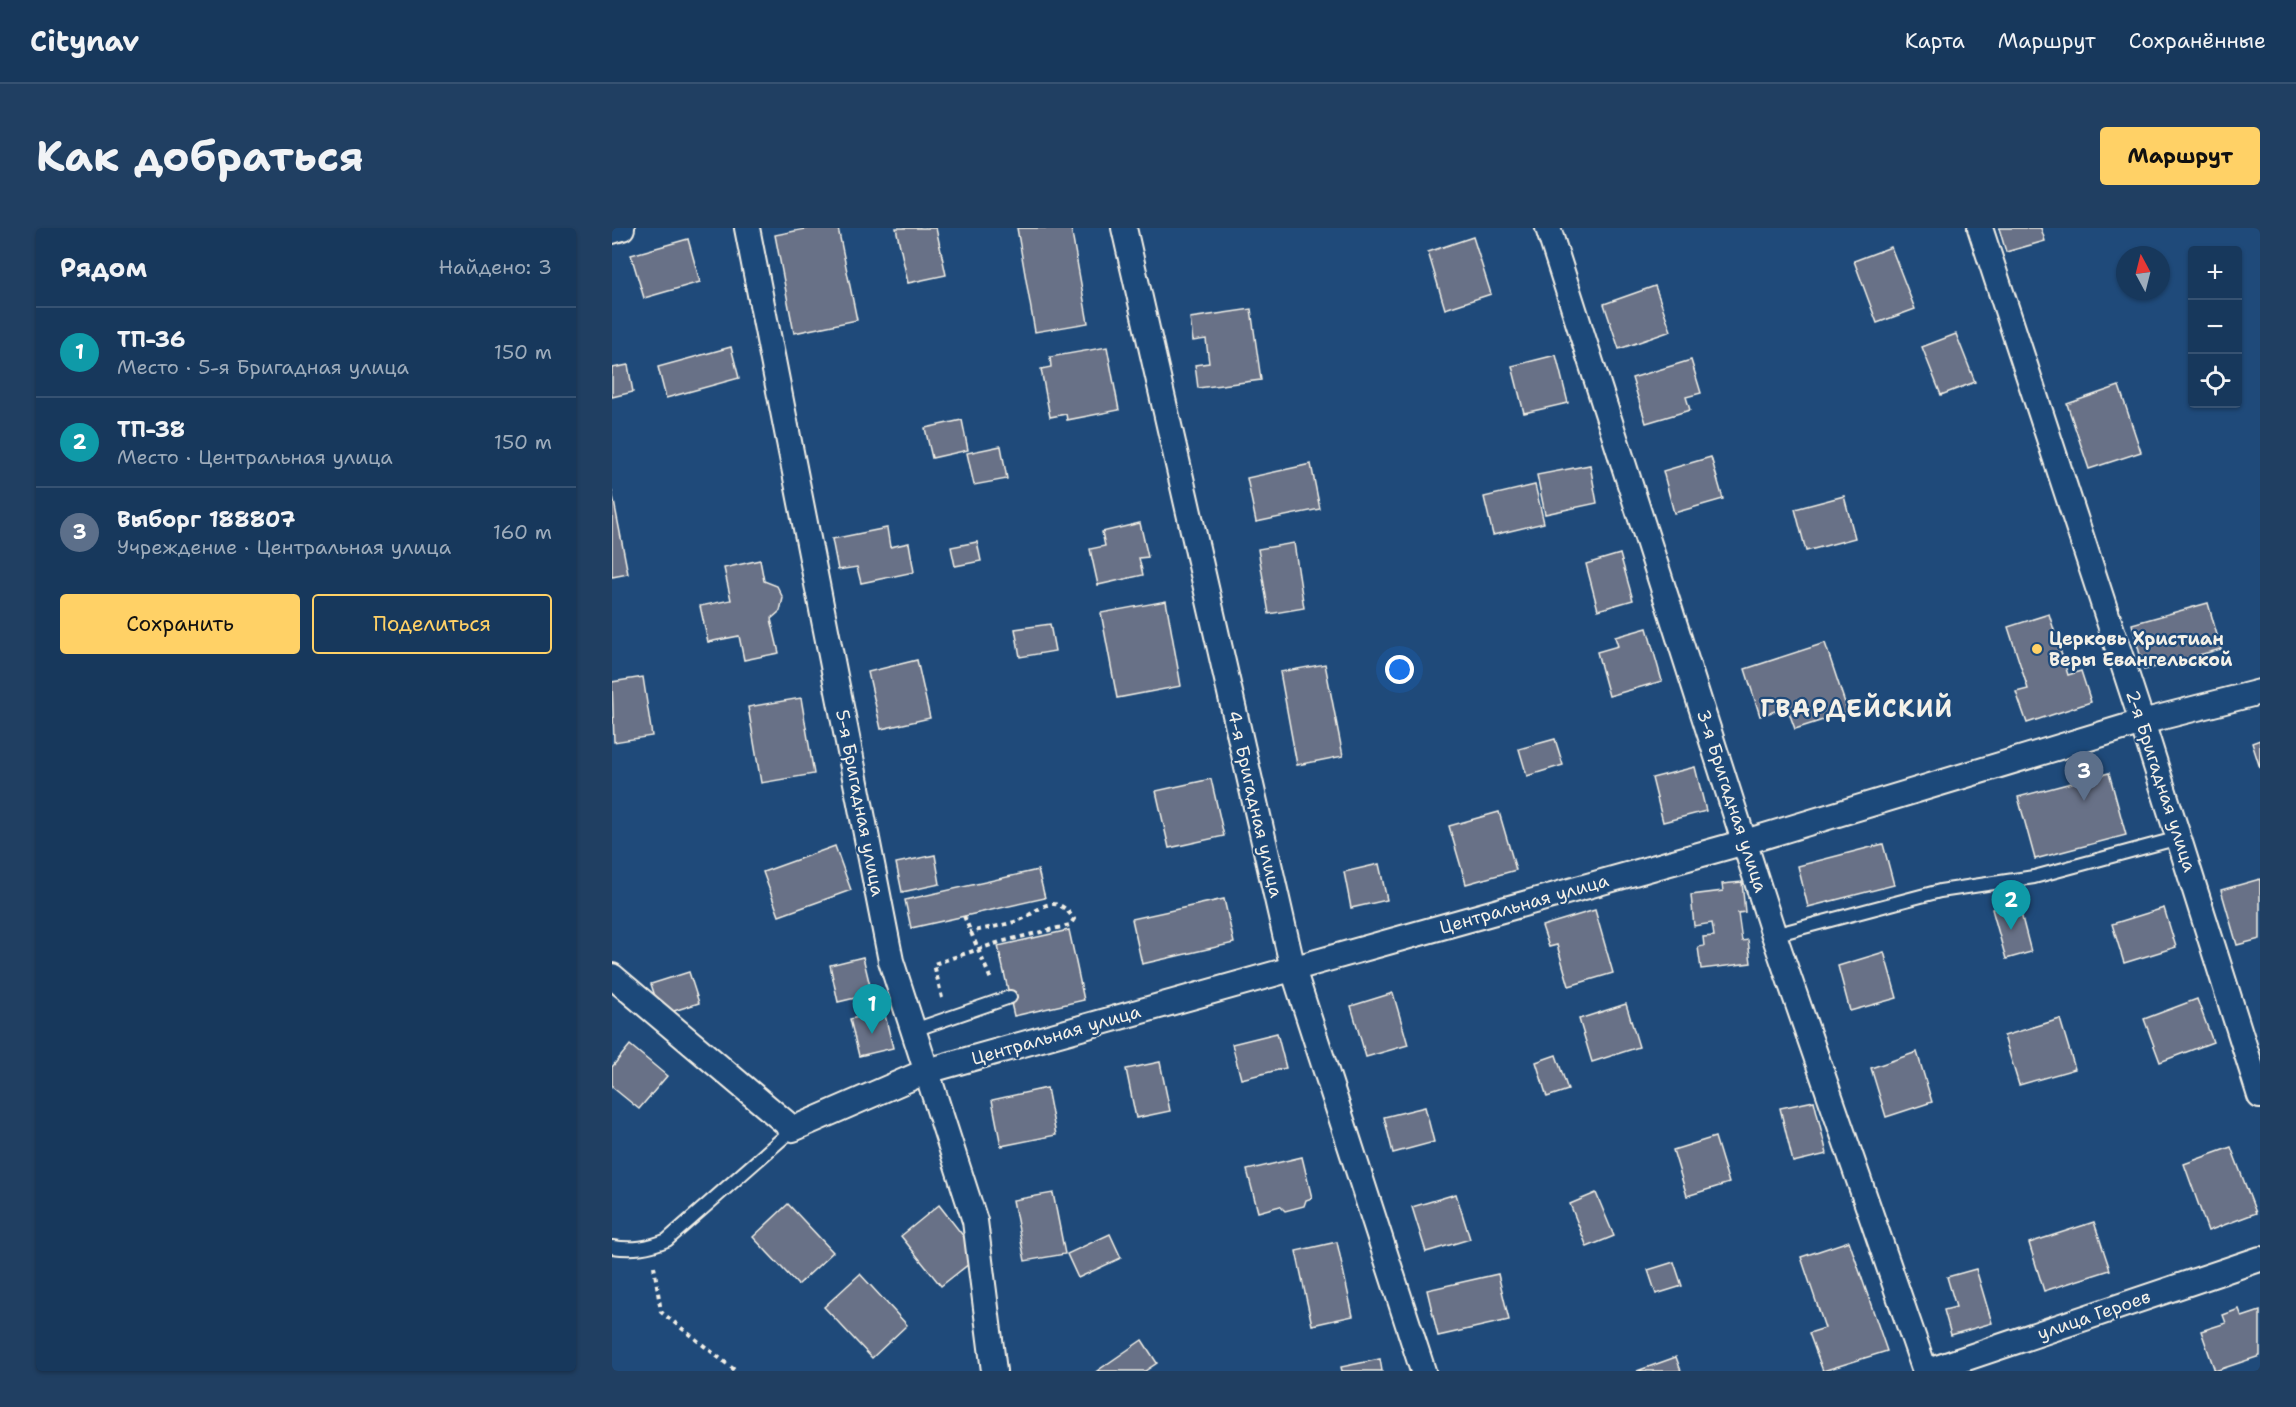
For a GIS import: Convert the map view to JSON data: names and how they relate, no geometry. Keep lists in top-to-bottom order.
{
  "streets": {
    "street": [
      "2-я Бригадная улица",
      "3-я Бригадная улица",
      "5-я Бригадная улица",
      "4-я Бригадная улица",
      "Центральная улица",
      "улица Героев"
    ]
  },
  "crossings": [
    ["2-я Бригадная улица", "Центральная улица"],
    ["3-я Бригадная улица", "Центральная улица"],
    ["3-я Бригадная улица", "улица Героев"],
    ["5-я Бригадная улица", "Центральная улица"],
    ["4-я Бригадная улица", "Центральная улица"]
  ],
  "districts": ["ГВАРДЕЙСКИЙ"],
  "places": ["Церковь Христиан Веры Евангельской"],
  "north": "top",
  "page": {
    "header": "Citynav",
    "nav": ["Карта", "Маршрут", "Сохранённые"],
    "buttons": [
      "Маршрут",
      ["Сохранить", "Поделиться"]
    ],
    "title": "Как добраться",
    "heading": ["Рядом", "Найдено: 3"],
    "map_buttons": ["+", "−"],
    "list": [
      {
        "mark": "1",
        "name": "ТП-36",
        "note": "Место · 5-я Бригадная улица",
        "value": "150 m"
      },
      {
        "mark": "2",
        "name": "ТП-38",
        "note": "Место · Центральная улица",
        "value": "150 m"
      },
      {
        "mark": "3",
        "name": "Выборг 188807",
        "note": "Учреждение · Центральная улица",
        "value": "160 m"
      }
    ],
    "pins": ["3", "2", "1"]
  }
}
